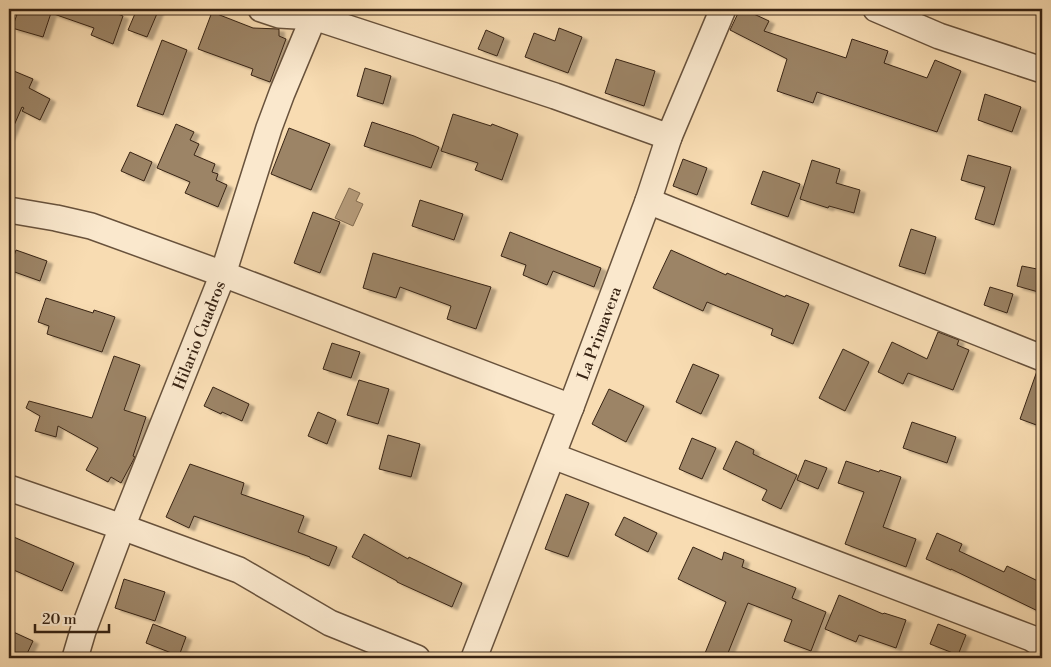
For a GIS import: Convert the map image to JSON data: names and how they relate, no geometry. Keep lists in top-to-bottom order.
{
  "streets": {
    "street": ["La Primavera", "Hilario Cuadros"]
  },
  "scale_bar": "20 m"
}
